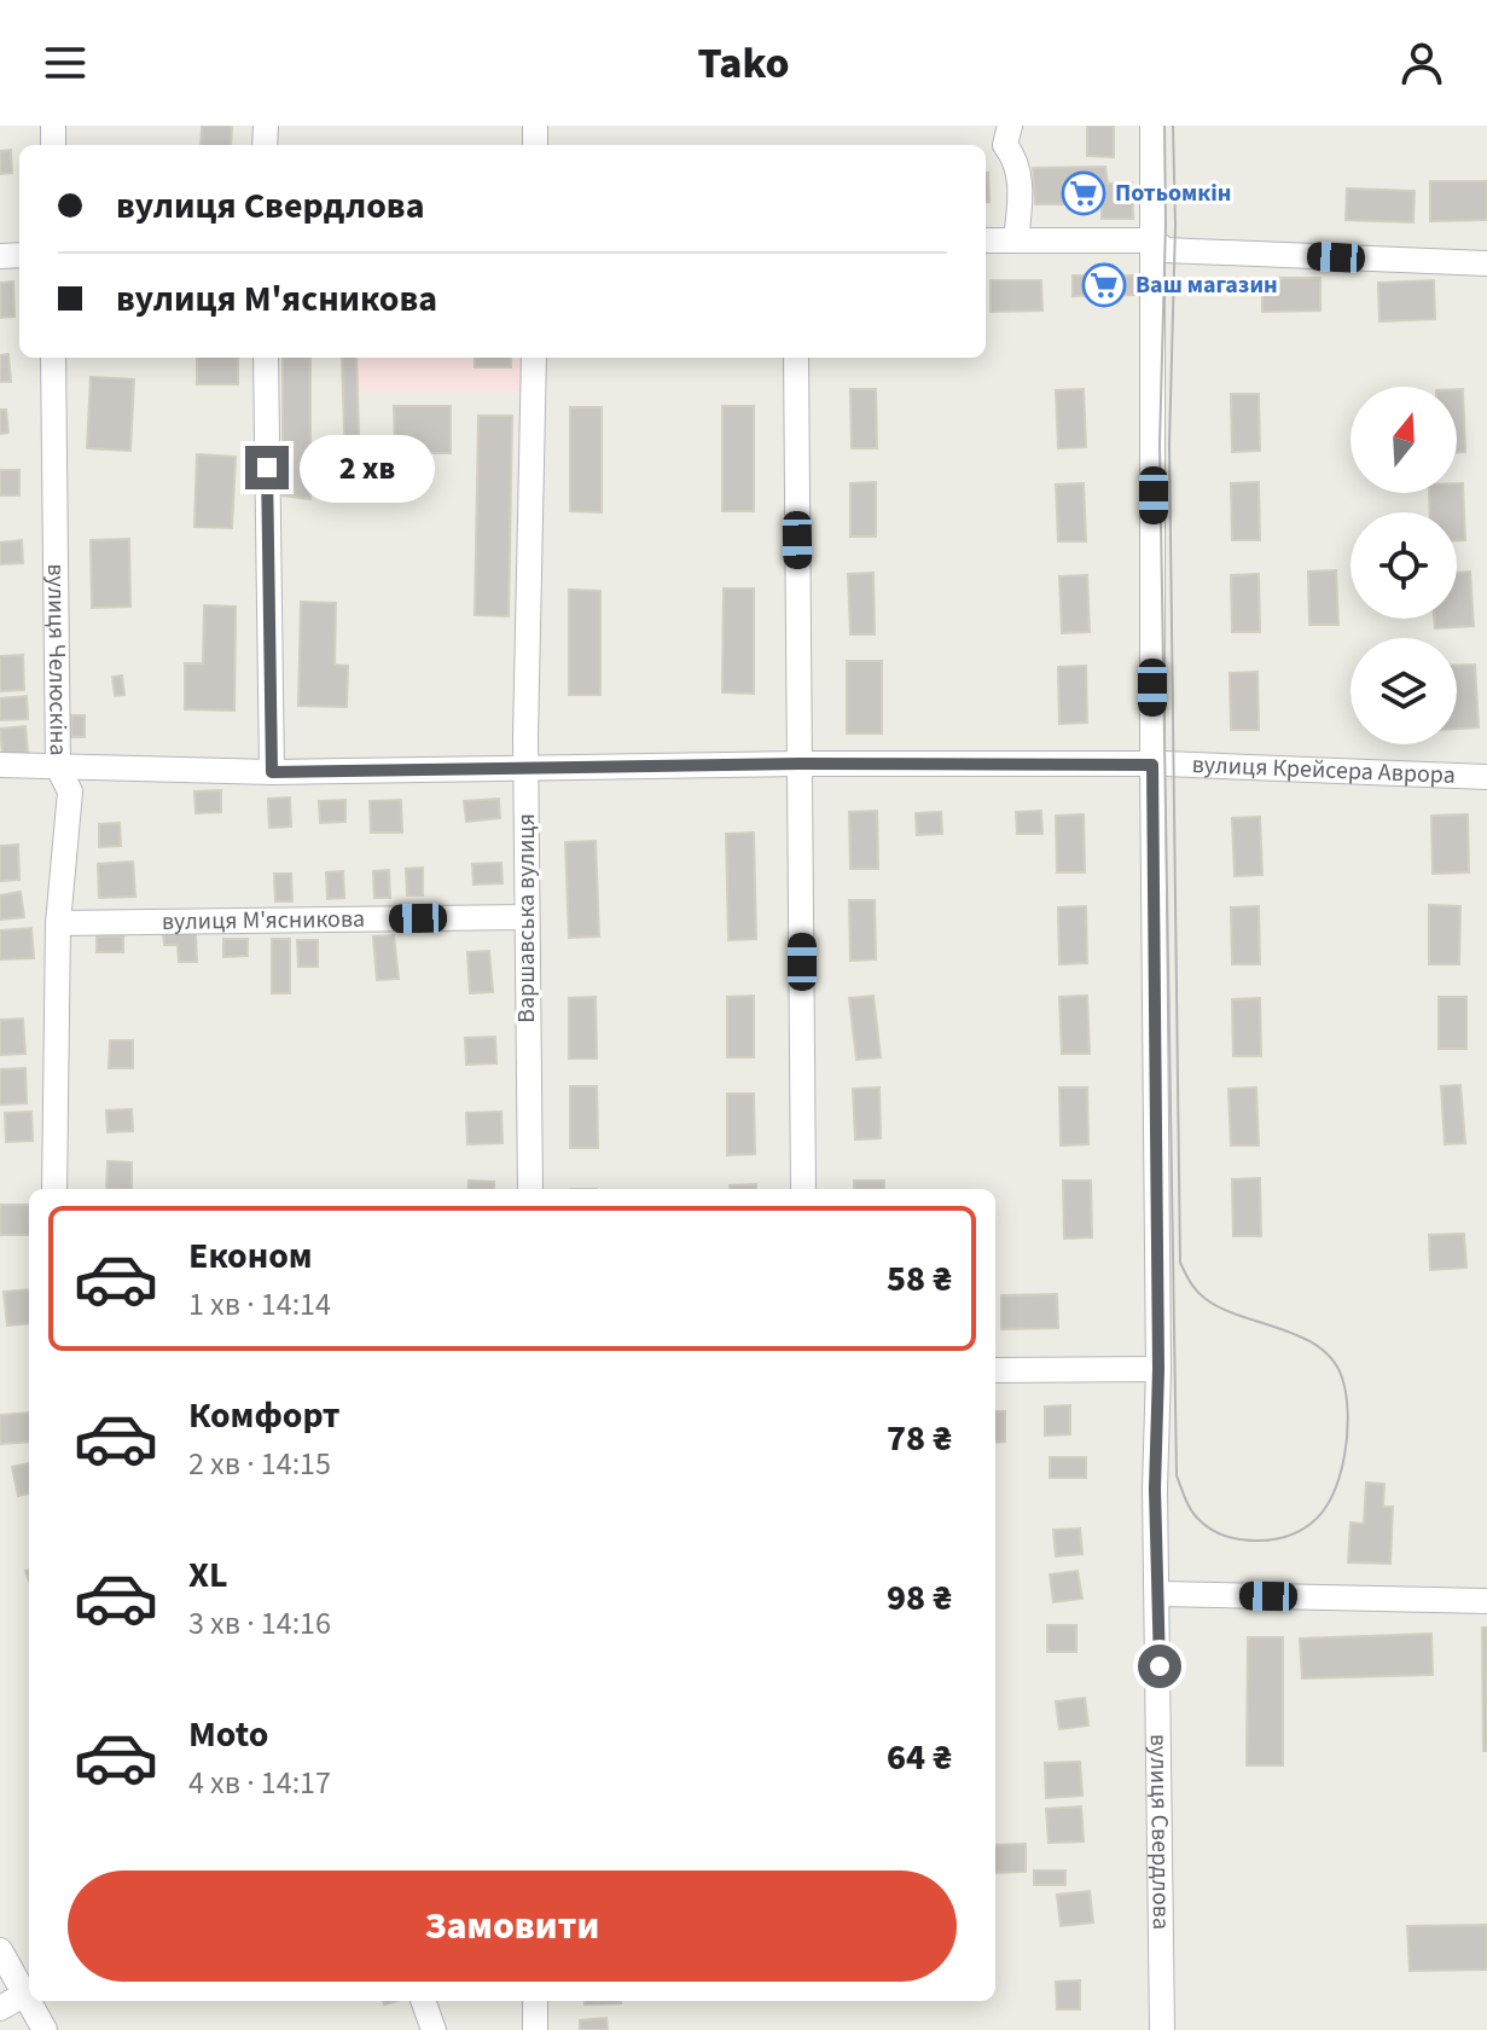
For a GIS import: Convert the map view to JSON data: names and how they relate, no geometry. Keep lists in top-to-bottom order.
{
  "streets": {
    "street": [
      "вулиця Челюскіна",
      "вулиця Крейсера Аврора",
      "Варшавська вулиця",
      "вулиця М'ясникова",
      "вулиця Свердлова"
    ]
  },
  "crossings": [
    ["вулиця Челюскіна", "вулиця Крейсера Аврора"],
    ["вулиця Челюскіна", "вулиця М'ясникова"],
    ["вулиця Крейсера Аврора", "Варшавська вулиця"],
    ["вулиця Крейсера Аврора", "вулиця Свердлова"],
    ["Варшавська вулиця", "вулиця М'ясникова"]
  ],
  "places": {
    "supermarket": ["Потьомкін", "Ваш магазин"]
  },
  "north": "top",
  "page": {
    "header": "Tako",
    "banner": ["вулиця Свердлова", "вулиця М'ясникова"],
    "bubble": "2 хв",
    "list": [
      {
        "name": "Економ",
        "note": "1 хв · 14:14",
        "value": "58 ₴"
      },
      {
        "name": "Комфорт",
        "note": "2 хв · 14:15",
        "value": "78 ₴"
      },
      {
        "name": "XL",
        "note": "3 хв · 14:16",
        "value": "98 ₴"
      },
      {
        "name": "Moto",
        "note": "4 хв · 14:17",
        "value": "64 ₴"
      }
    ],
    "buttons": "Замовити"
  }
}
